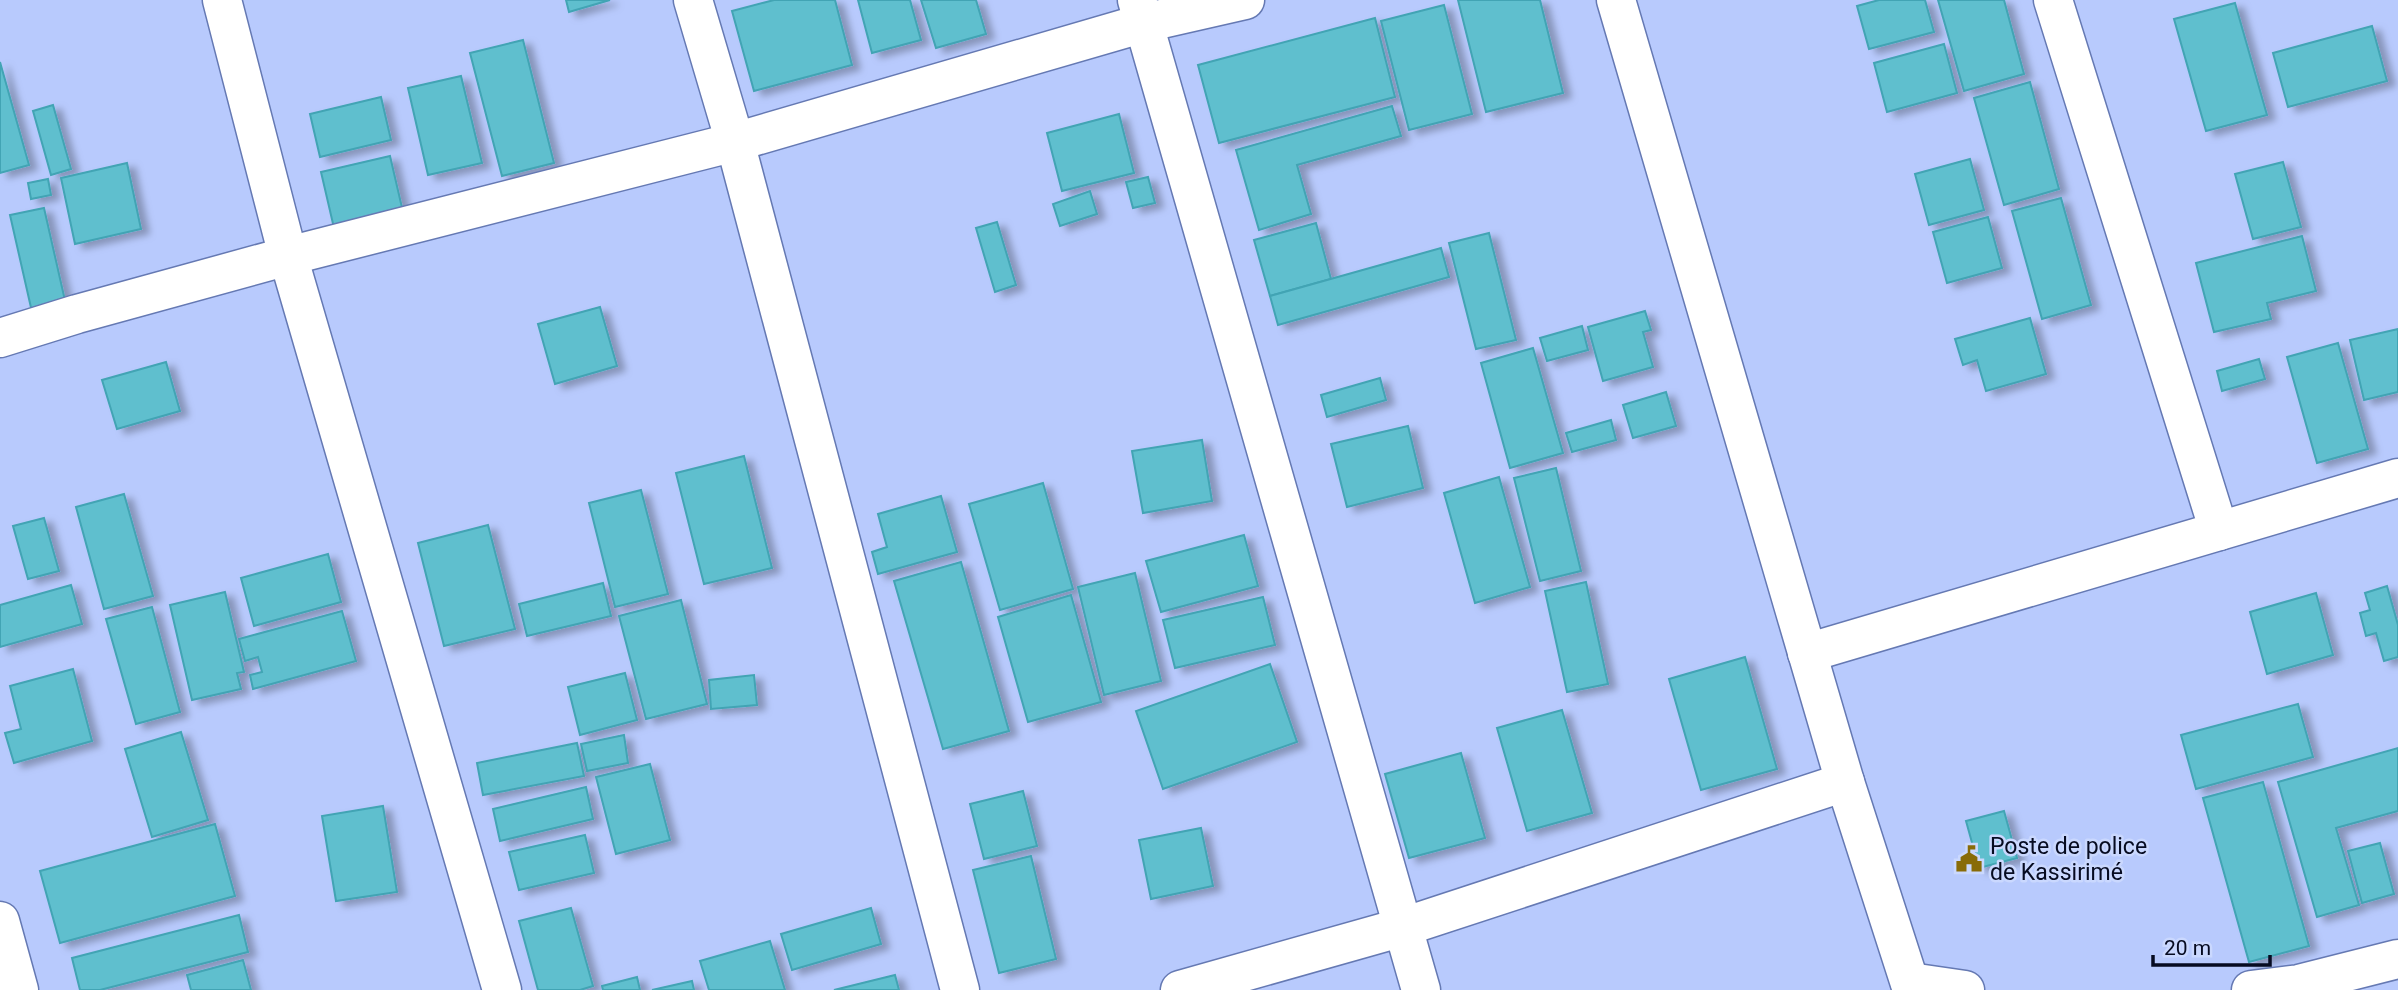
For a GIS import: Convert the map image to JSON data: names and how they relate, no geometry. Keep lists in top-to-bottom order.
{
  "places": {
    "public building": ["Poste de police de Kassirimé"]
  },
  "scale_bar": "20 m"
}
